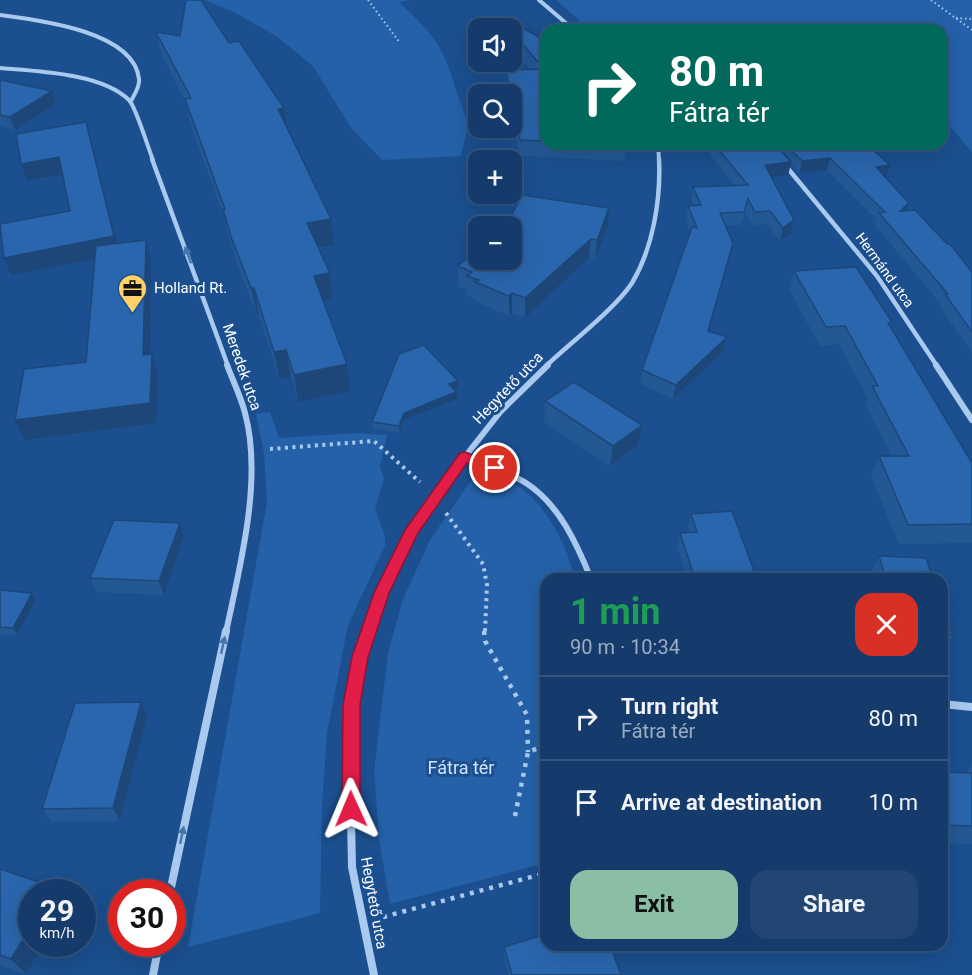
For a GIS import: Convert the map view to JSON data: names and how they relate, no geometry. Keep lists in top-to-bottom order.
{
  "streets": {
    "street": ["Hermánd utca", "Meredek utca", "Hegytető utca"]
  },
  "one_way": ["Meredek utca"],
  "parks": ["Fátra tér"],
  "places": {
    "office": ["Holland Rt."]
  },
  "page": {
    "map_buttons": ["+", "−"],
    "turn": ["80 m", "Fátra tér"],
    "heading": ["1 min", "90 m · 10:34"],
    "list": [
      {
        "name": "Turn right",
        "note": "Fátra tér",
        "value": "80 m"
      },
      {
        "name": "Arrive at destination",
        "value": "10 m"
      }
    ],
    "buttons": ["Exit", "Share"],
    "speed": "29 km/h",
    "limit": "30"
  }
}
